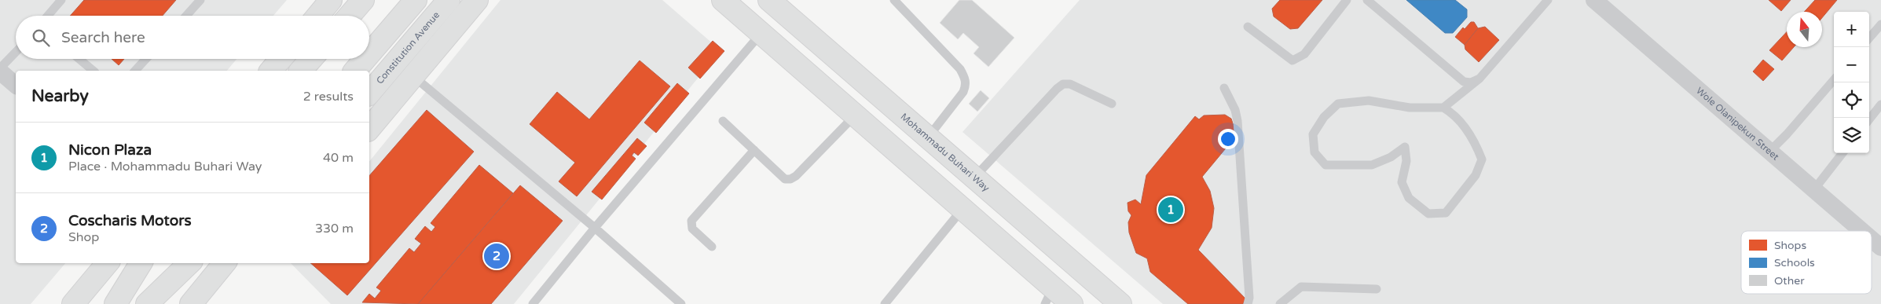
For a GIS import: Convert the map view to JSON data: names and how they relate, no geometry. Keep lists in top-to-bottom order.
{
  "streets": {
    "main road": ["Constitution Avenue", "Mohammadu Buhari Way"],
    "street": ["Wole Olanipekun Street"]
  },
  "legend": ["Shops", "Schools", "Other"],
  "north": "top",
  "page": {
    "map_buttons": ["+", "−"],
    "search": "Search here",
    "heading": ["Nearby", "2 results"],
    "list": [
      {
        "mark": "1",
        "name": "Nicon Plaza",
        "note": "Place · Mohammadu Buhari Way",
        "value": "40 m"
      },
      {
        "mark": "2",
        "name": "Coscharis Motors",
        "note": "Shop",
        "value": "330 m"
      }
    ],
    "pins": ["1", "2"]
  }
}
